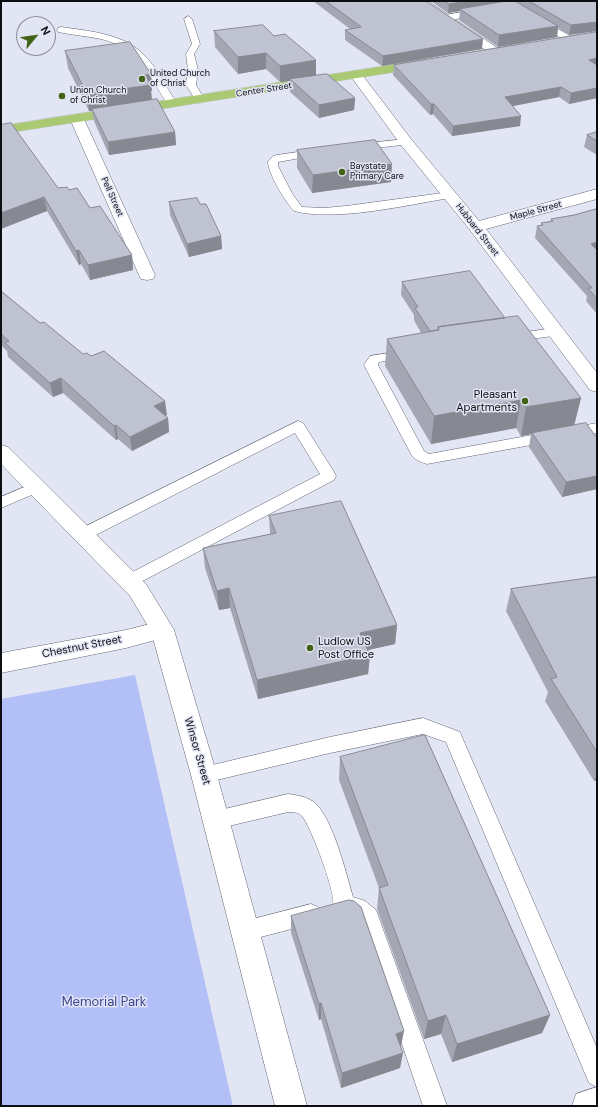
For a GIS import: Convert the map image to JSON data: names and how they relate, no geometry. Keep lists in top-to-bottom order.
{
  "streets": {
    "main road": ["Center Street"],
    "street": [
      "Pell Street",
      "Maple Street",
      "Hubbard Street",
      "Chestnut Street",
      "Winsor Street"
    ]
  },
  "crossings": [
    ["Center Street", "Pell Street"],
    ["Center Street", "Hubbard Street"],
    ["Maple Street", "Hubbard Street"],
    ["Chestnut Street", "Winsor Street"]
  ],
  "parks": ["Memorial Park"],
  "places": [
    "United Church of Christ",
    "Union Church of Christ",
    "Baystate Primary Care",
    "Pleasant Apartments",
    "Ludlow US Post Office"
  ],
  "north": "top right"
}
